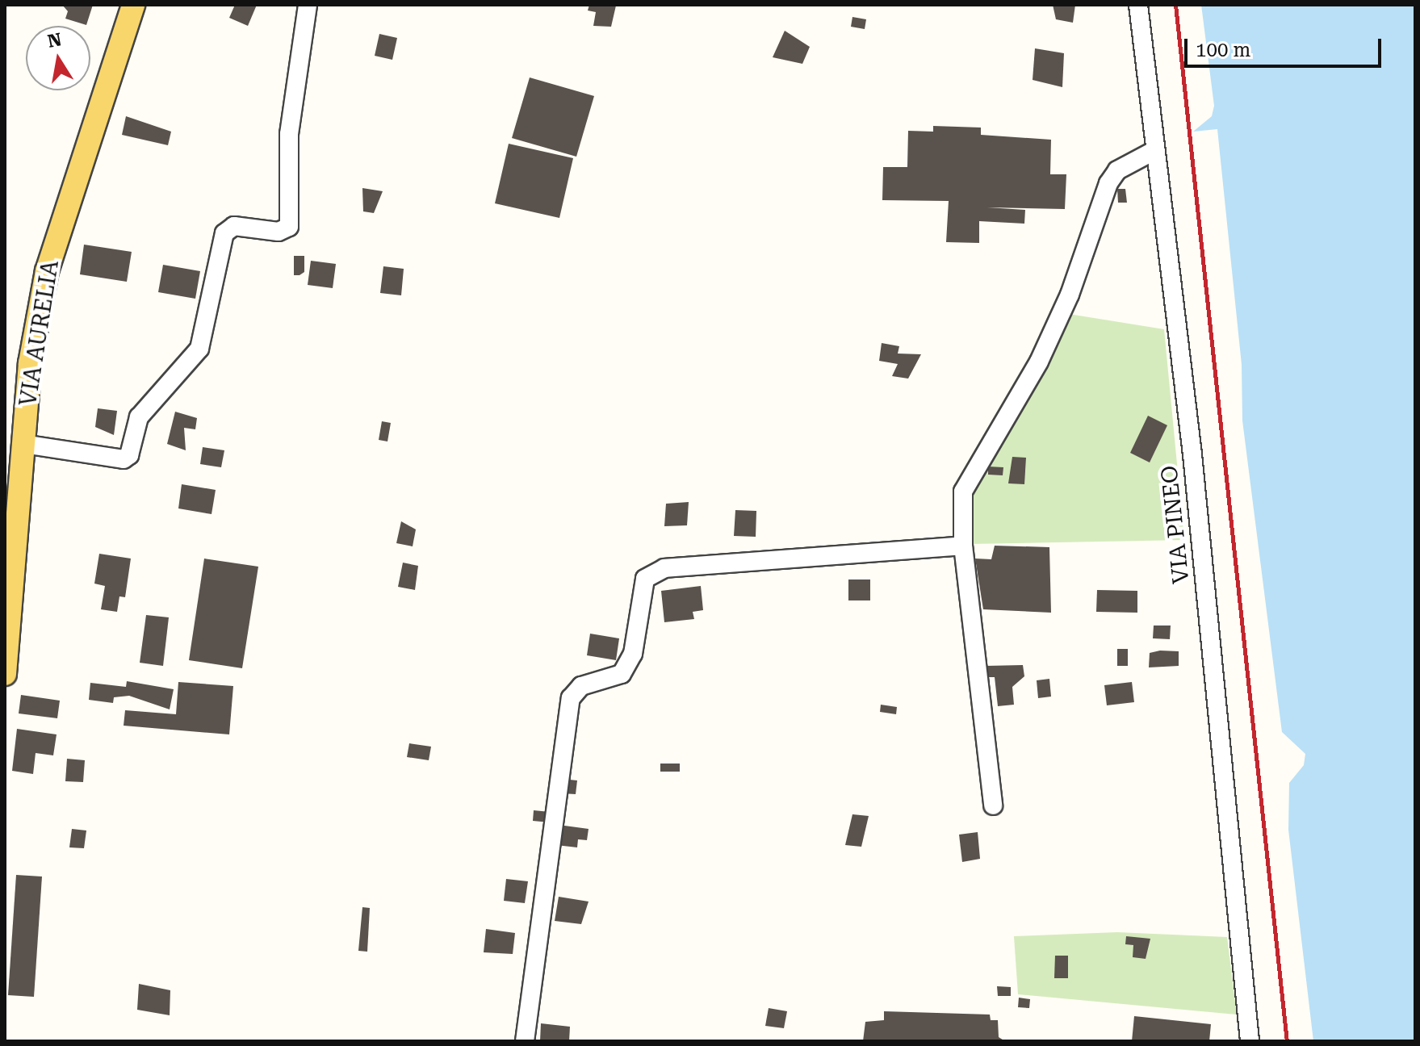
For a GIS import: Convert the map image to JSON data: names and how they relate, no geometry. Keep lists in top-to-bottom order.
{
  "streets": {
    "main road": ["VIA AURELIA"],
    "street": ["VIA PINEO"]
  },
  "scale_bar": "100 m",
  "north": "top"
}
